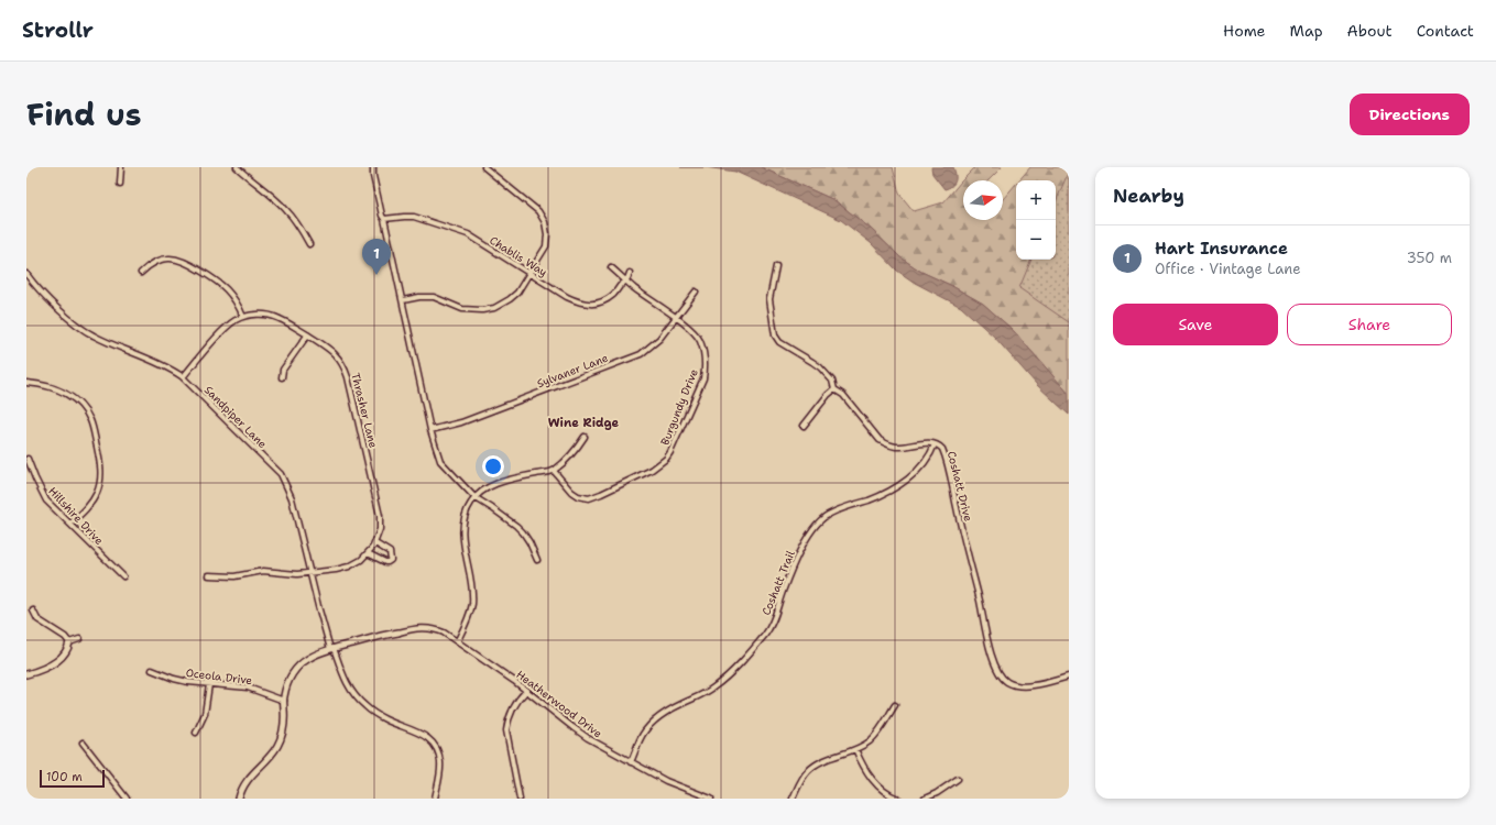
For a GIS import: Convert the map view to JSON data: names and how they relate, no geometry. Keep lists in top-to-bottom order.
{
  "streets": {
    "street": [
      "Chablis Way",
      "Sylvaner Lane",
      "Burgundy Drive",
      "Thrasher Lane",
      "Sandpiper Lane",
      "Coshatt Drive",
      "Hillshire Drive",
      "Coshatt Trail",
      "Oceola Drive",
      "Heatherwood Drive"
    ]
  },
  "crossings": [
    ["Chablis Way", "Burgundy Drive"],
    ["Sylvaner Lane", "Burgundy Drive"],
    ["Thrasher Lane", "Sandpiper Lane"],
    ["Coshatt Drive", "Coshatt Trail"],
    ["Coshatt Trail", "Heatherwood Drive"]
  ],
  "districts": ["Wine Ridge"],
  "scale_bar": "100 m",
  "north": "right",
  "page": {
    "header": "Strollr",
    "nav": [
      "Home",
      "Map",
      "About",
      "Contact"
    ],
    "title": "Find us",
    "buttons": [
      "Directions",
      ["Save", "Share"]
    ],
    "heading": "Nearby",
    "map_buttons": ["+", "−"],
    "list": [
      {
        "mark": "1",
        "name": "Hart Insurance",
        "note": "Office · Vintage Lane",
        "value": "350 m"
      }
    ],
    "pins": "1",
    "scale": "100 m"
  }
}
